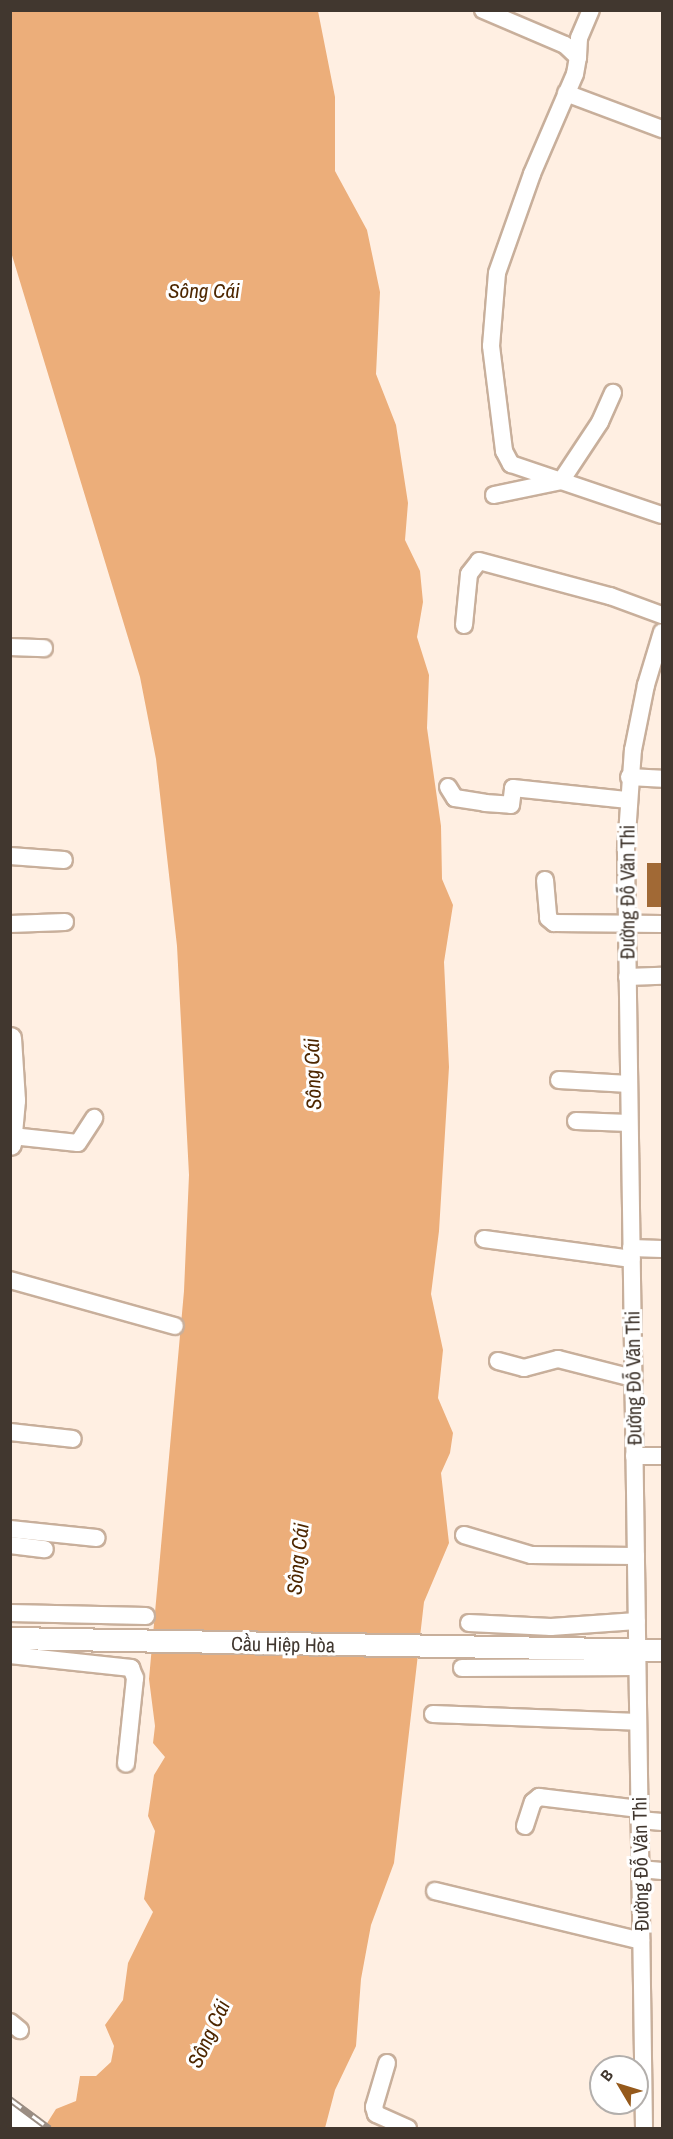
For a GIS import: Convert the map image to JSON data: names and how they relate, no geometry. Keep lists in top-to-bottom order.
{
  "streets": {
    "main road": ["Cầu Hiệp Hòa"],
    "street": ["Đường Đỗ Văn Thi"]
  },
  "crossings": [
    ["Đường Đỗ Văn Thi", "Cầu Hiệp Hòa"]
  ],
  "water": ["Sông Cái"],
  "north": "top left"
}
